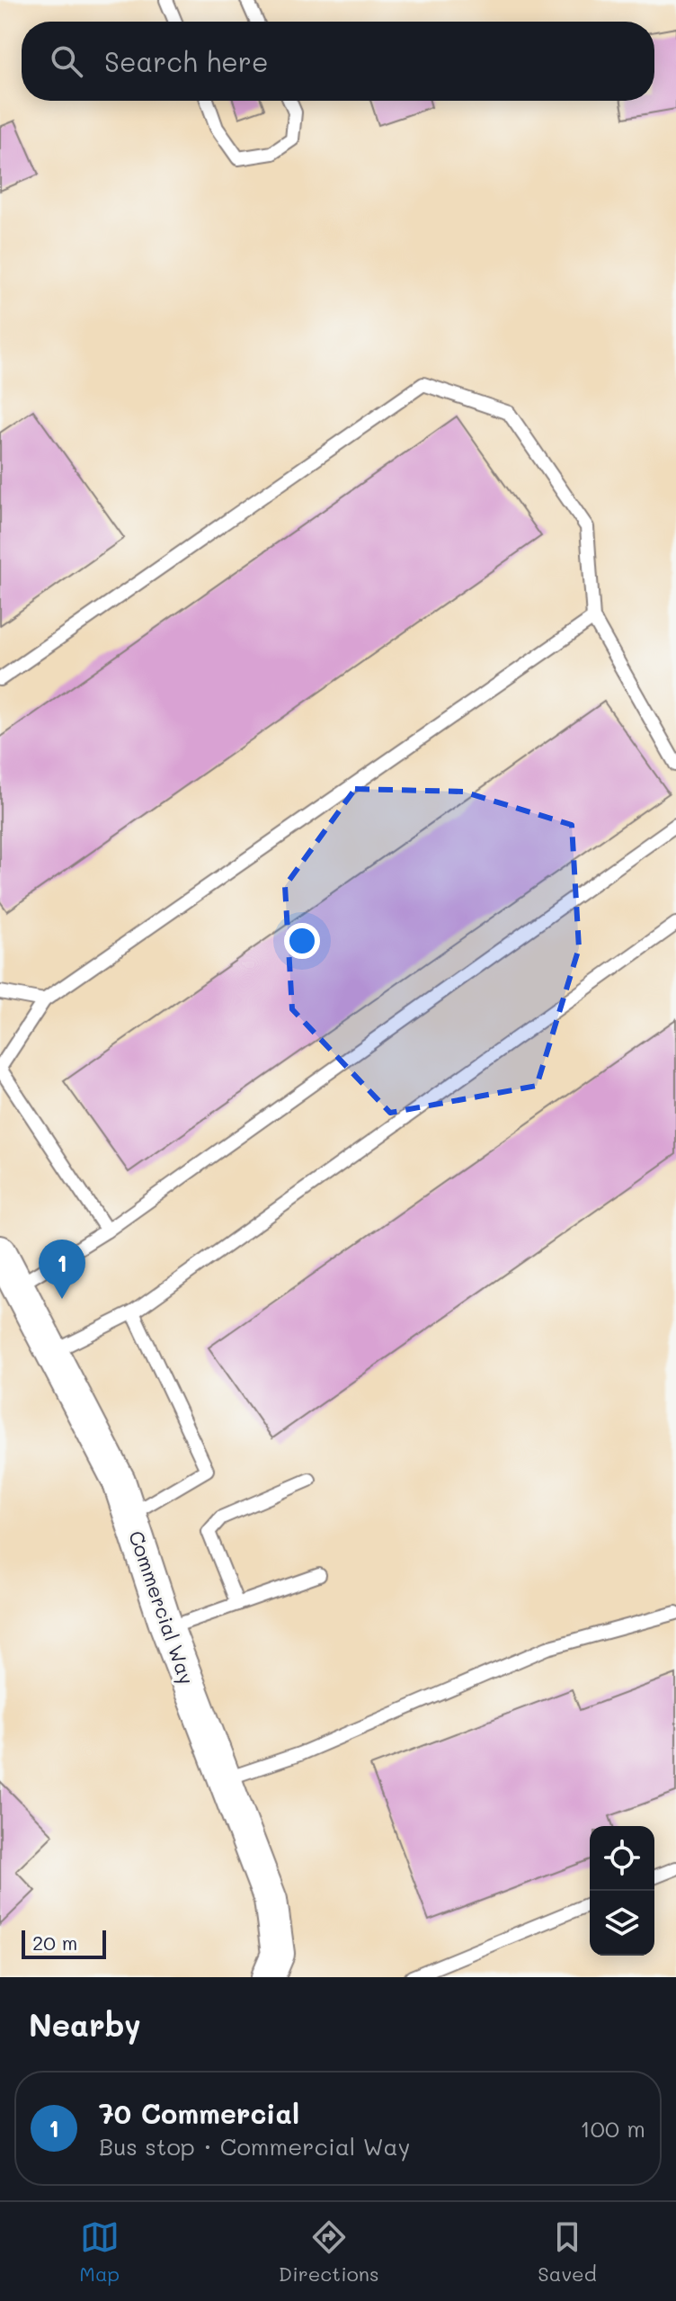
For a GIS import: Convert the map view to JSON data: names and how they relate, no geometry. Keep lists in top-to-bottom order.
{
  "streets": {
    "street": ["Commercial Way"]
  },
  "scale_bar": "20 m",
  "page": {
    "search": "Search here",
    "pins": "1",
    "scale": "20 m",
    "heading": "Nearby",
    "list": [
      {
        "mark": "1",
        "name": "70 Commercial",
        "note": "Bus stop · Commercial Way",
        "value": "100 m"
      }
    ],
    "nav": ["Map", "Directions", "Saved"]
  }
}
